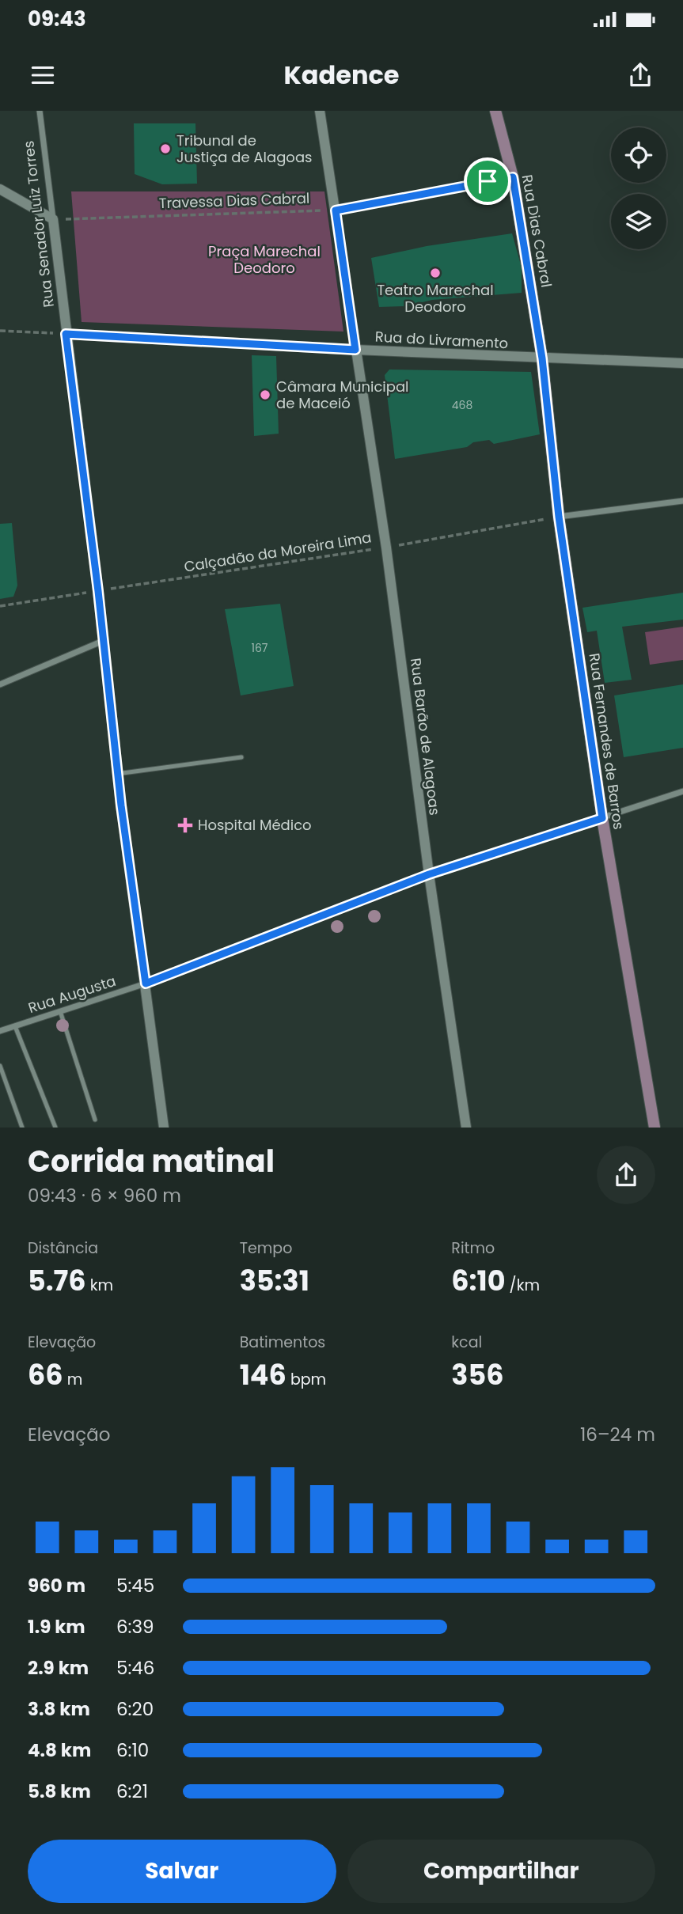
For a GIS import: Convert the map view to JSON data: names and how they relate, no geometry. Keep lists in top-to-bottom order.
{
  "streets": {
    "main road": ["Rua Dias Cabral", "Rua Fernandes de Barros"],
    "street": [
      "Rua Senador Luiz Torres",
      "Rua do Livramento",
      "Rua Barão de Alagoas",
      "Rua Augusta"
    ],
    "path": ["Travessa Dias Cabral", "Calçadão da Moreira Lima"]
  },
  "crossings": [
    ["Travessa Dias Cabral", "Rua Senador Luiz Torres"],
    ["Travessa Dias Cabral", "Rua Barão de Alagoas"],
    ["Rua Senador Luiz Torres", "Rua do Livramento"],
    ["Rua Senador Luiz Torres", "Calçadão da Moreira Lima"],
    ["Rua Senador Luiz Torres", "Rua Augusta"],
    ["Rua Dias Cabral", "Rua do Livramento"],
    ["Rua Dias Cabral", "Rua Fernandes de Barros"],
    ["Rua do Livramento", "Rua Barão de Alagoas"],
    ["Rua do Livramento", "Rua Fernandes de Barros"],
    ["Calçadão da Moreira Lima", "Rua Barão de Alagoas"],
    ["Calçadão da Moreira Lima", "Rua Fernandes de Barros"],
    ["Rua Barão de Alagoas", "Rua Augusta"],
    ["Rua Fernandes de Barros", "Rua Augusta"]
  ],
  "parks": ["Praça Marechal Deodoro"],
  "places": {
    "other": ["Tribunal de Justiça de Alagoas", "Teatro Marechal Deodoro", "Câmara Municipal de Maceió"],
    "health": ["Hospital Médico"]
  },
  "house_numbers": ["468", "167"],
  "page": {
    "status": "09:43",
    "header": "Kadence",
    "heading": ["Corrida matinal", "09:43 · 6 × 960 m"],
    "stats": [
      ["Distância", "5.76 km"],
      ["Tempo", "35:31"],
      ["Ritmo", "6:10 /km"],
      ["Elevação", "66 m"],
      ["Batimentos", "146 bpm"],
      ["kcal", "356"]
    ],
    "chart": ["Elevação", "16–24 m"],
    "list": [
      {
        "name": "960 m",
        "note": "5:45"
      },
      {
        "name": "1.9 km",
        "note": "6:39"
      },
      {
        "name": "2.9 km",
        "note": "5:46"
      },
      {
        "name": "3.8 km",
        "note": "6:20"
      },
      {
        "name": "4.8 km",
        "note": "6:10"
      },
      {
        "name": "5.8 km",
        "note": "6:21"
      }
    ],
    "buttons": ["Salvar", "Compartilhar"]
  }
}
